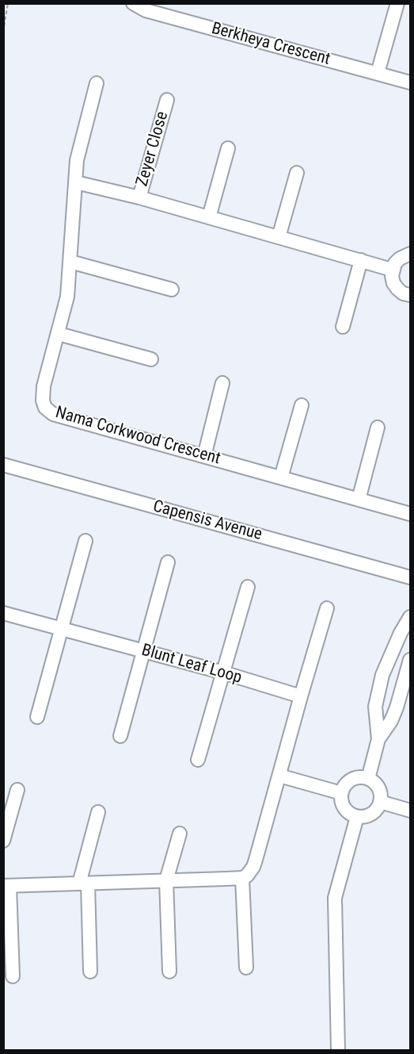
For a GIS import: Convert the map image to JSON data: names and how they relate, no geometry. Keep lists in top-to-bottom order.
{
  "streets": {
    "street": [
      "Berkheya Crescent",
      "Zeyer Close",
      "Nama Corkwood Crescent",
      "Capensis Avenue",
      "Blunt Leaf Loop"
    ]
  }
}
